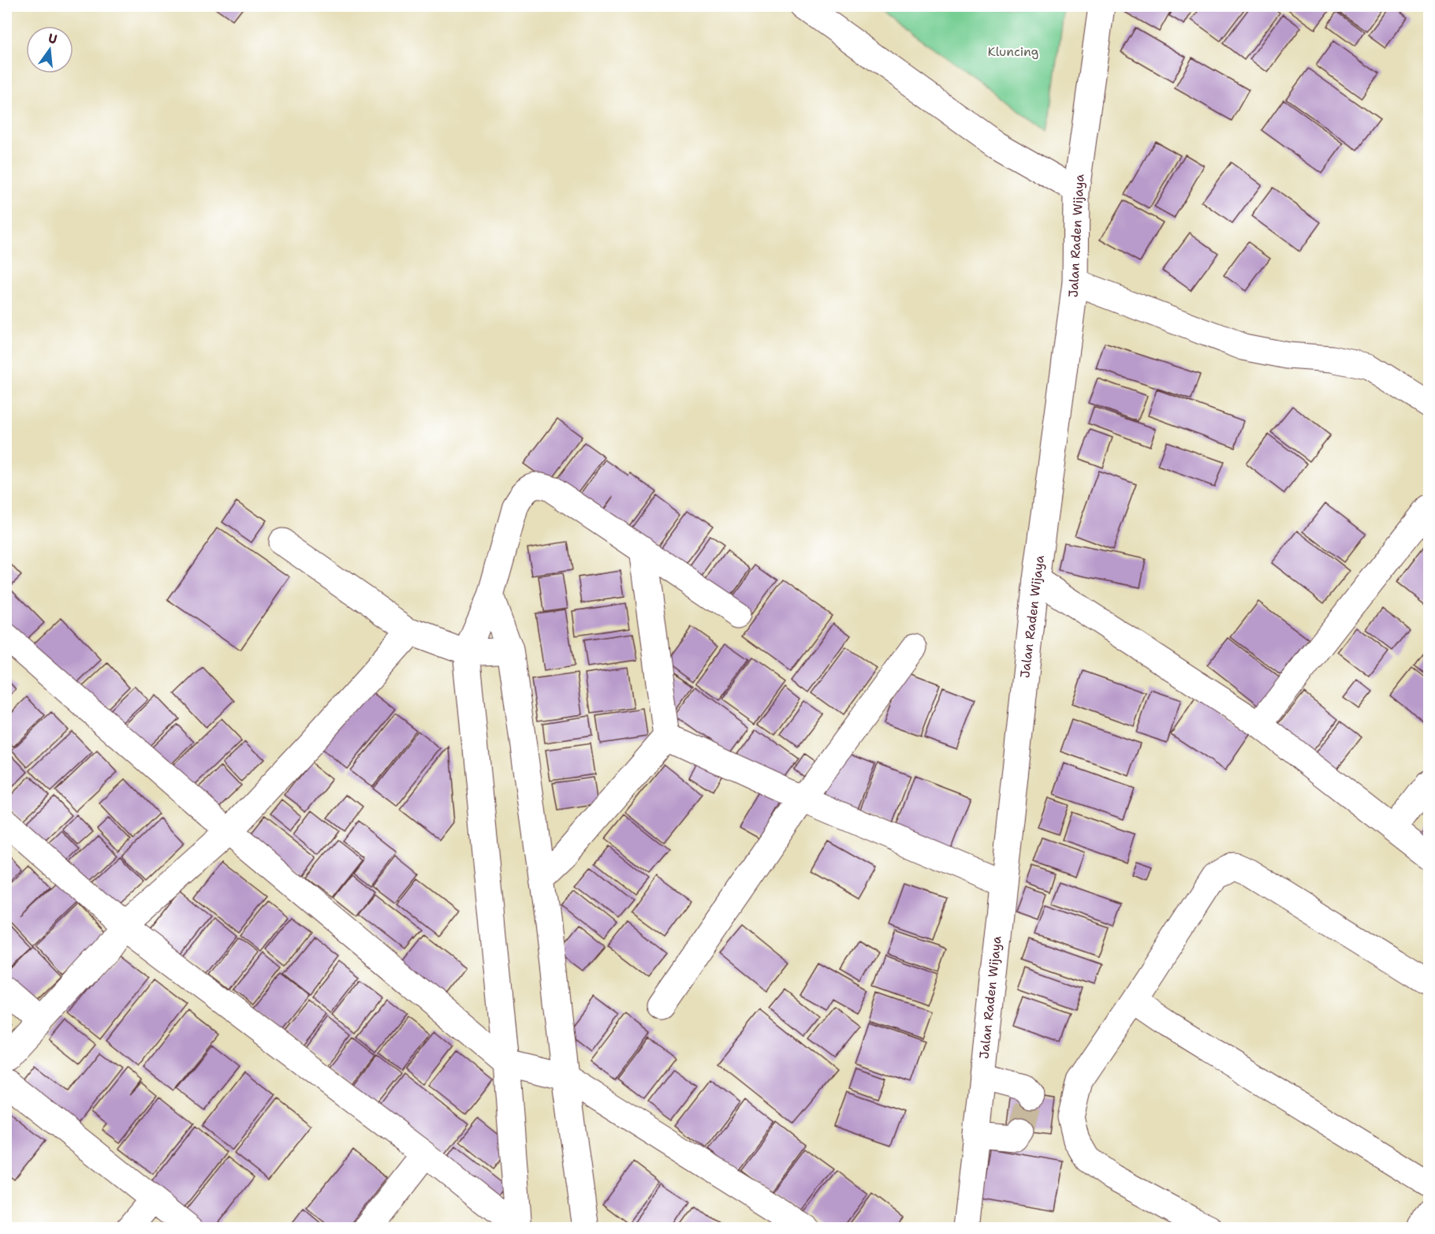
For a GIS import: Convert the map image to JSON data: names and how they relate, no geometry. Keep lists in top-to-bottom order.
{
  "streets": {
    "main road": ["Jalan Raden Wijaya"]
  },
  "parks": ["Kluncing"],
  "north": "top"
}
